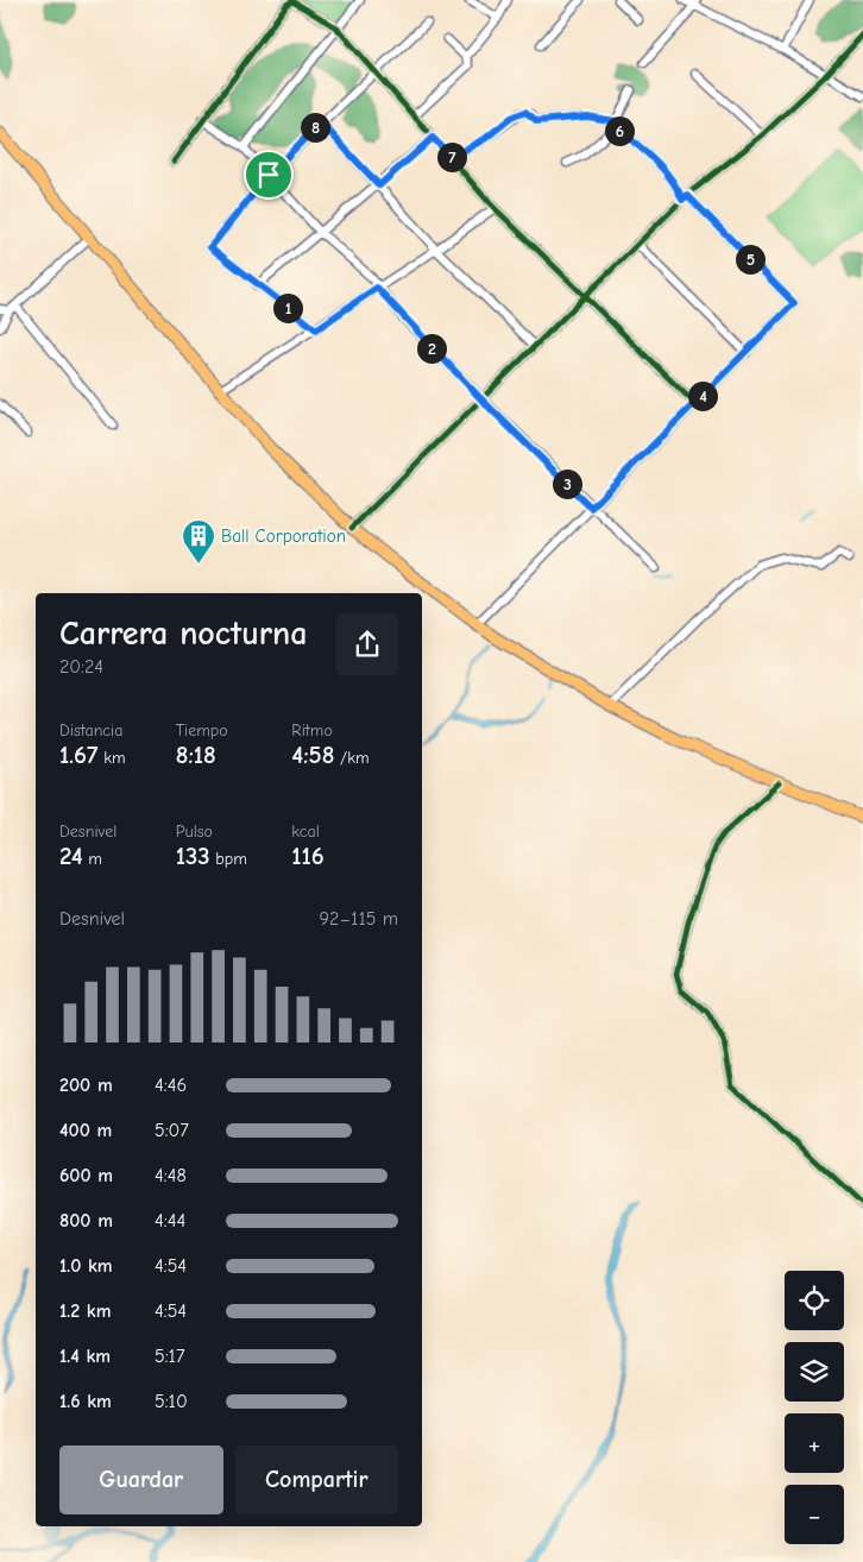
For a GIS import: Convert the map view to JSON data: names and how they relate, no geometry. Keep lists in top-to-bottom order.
{
  "places": {
    "building": ["Ball Corporation"]
  },
  "page": {
    "pins": [
      "8",
      "6",
      "7",
      "5",
      "1",
      "2",
      "4",
      "3"
    ],
    "heading": ["Carrera nocturna", "20:24"],
    "stats": [
      ["Distancia", "1.67 km"],
      ["Tiempo", "8:18"],
      ["Ritmo", "4:58 /km"],
      ["Desnivel", "24 m"],
      ["Pulso", "133 bpm"],
      ["kcal", "116"]
    ],
    "chart": ["Desnivel", "92–115 m"],
    "list": [
      {
        "name": "200 m",
        "note": "4:46"
      },
      {
        "name": "400 m",
        "note": "5:07"
      },
      {
        "name": "600 m",
        "note": "4:48"
      },
      {
        "name": "800 m",
        "note": "4:44"
      },
      {
        "name": "1.0 km",
        "note": "4:54"
      },
      {
        "name": "1.2 km",
        "note": "4:54"
      },
      {
        "name": "1.4 km",
        "note": "5:17"
      },
      {
        "name": "1.6 km",
        "note": "5:10"
      }
    ],
    "map_buttons": ["+", "−"],
    "buttons": ["Guardar", "Compartir"]
  }
}
